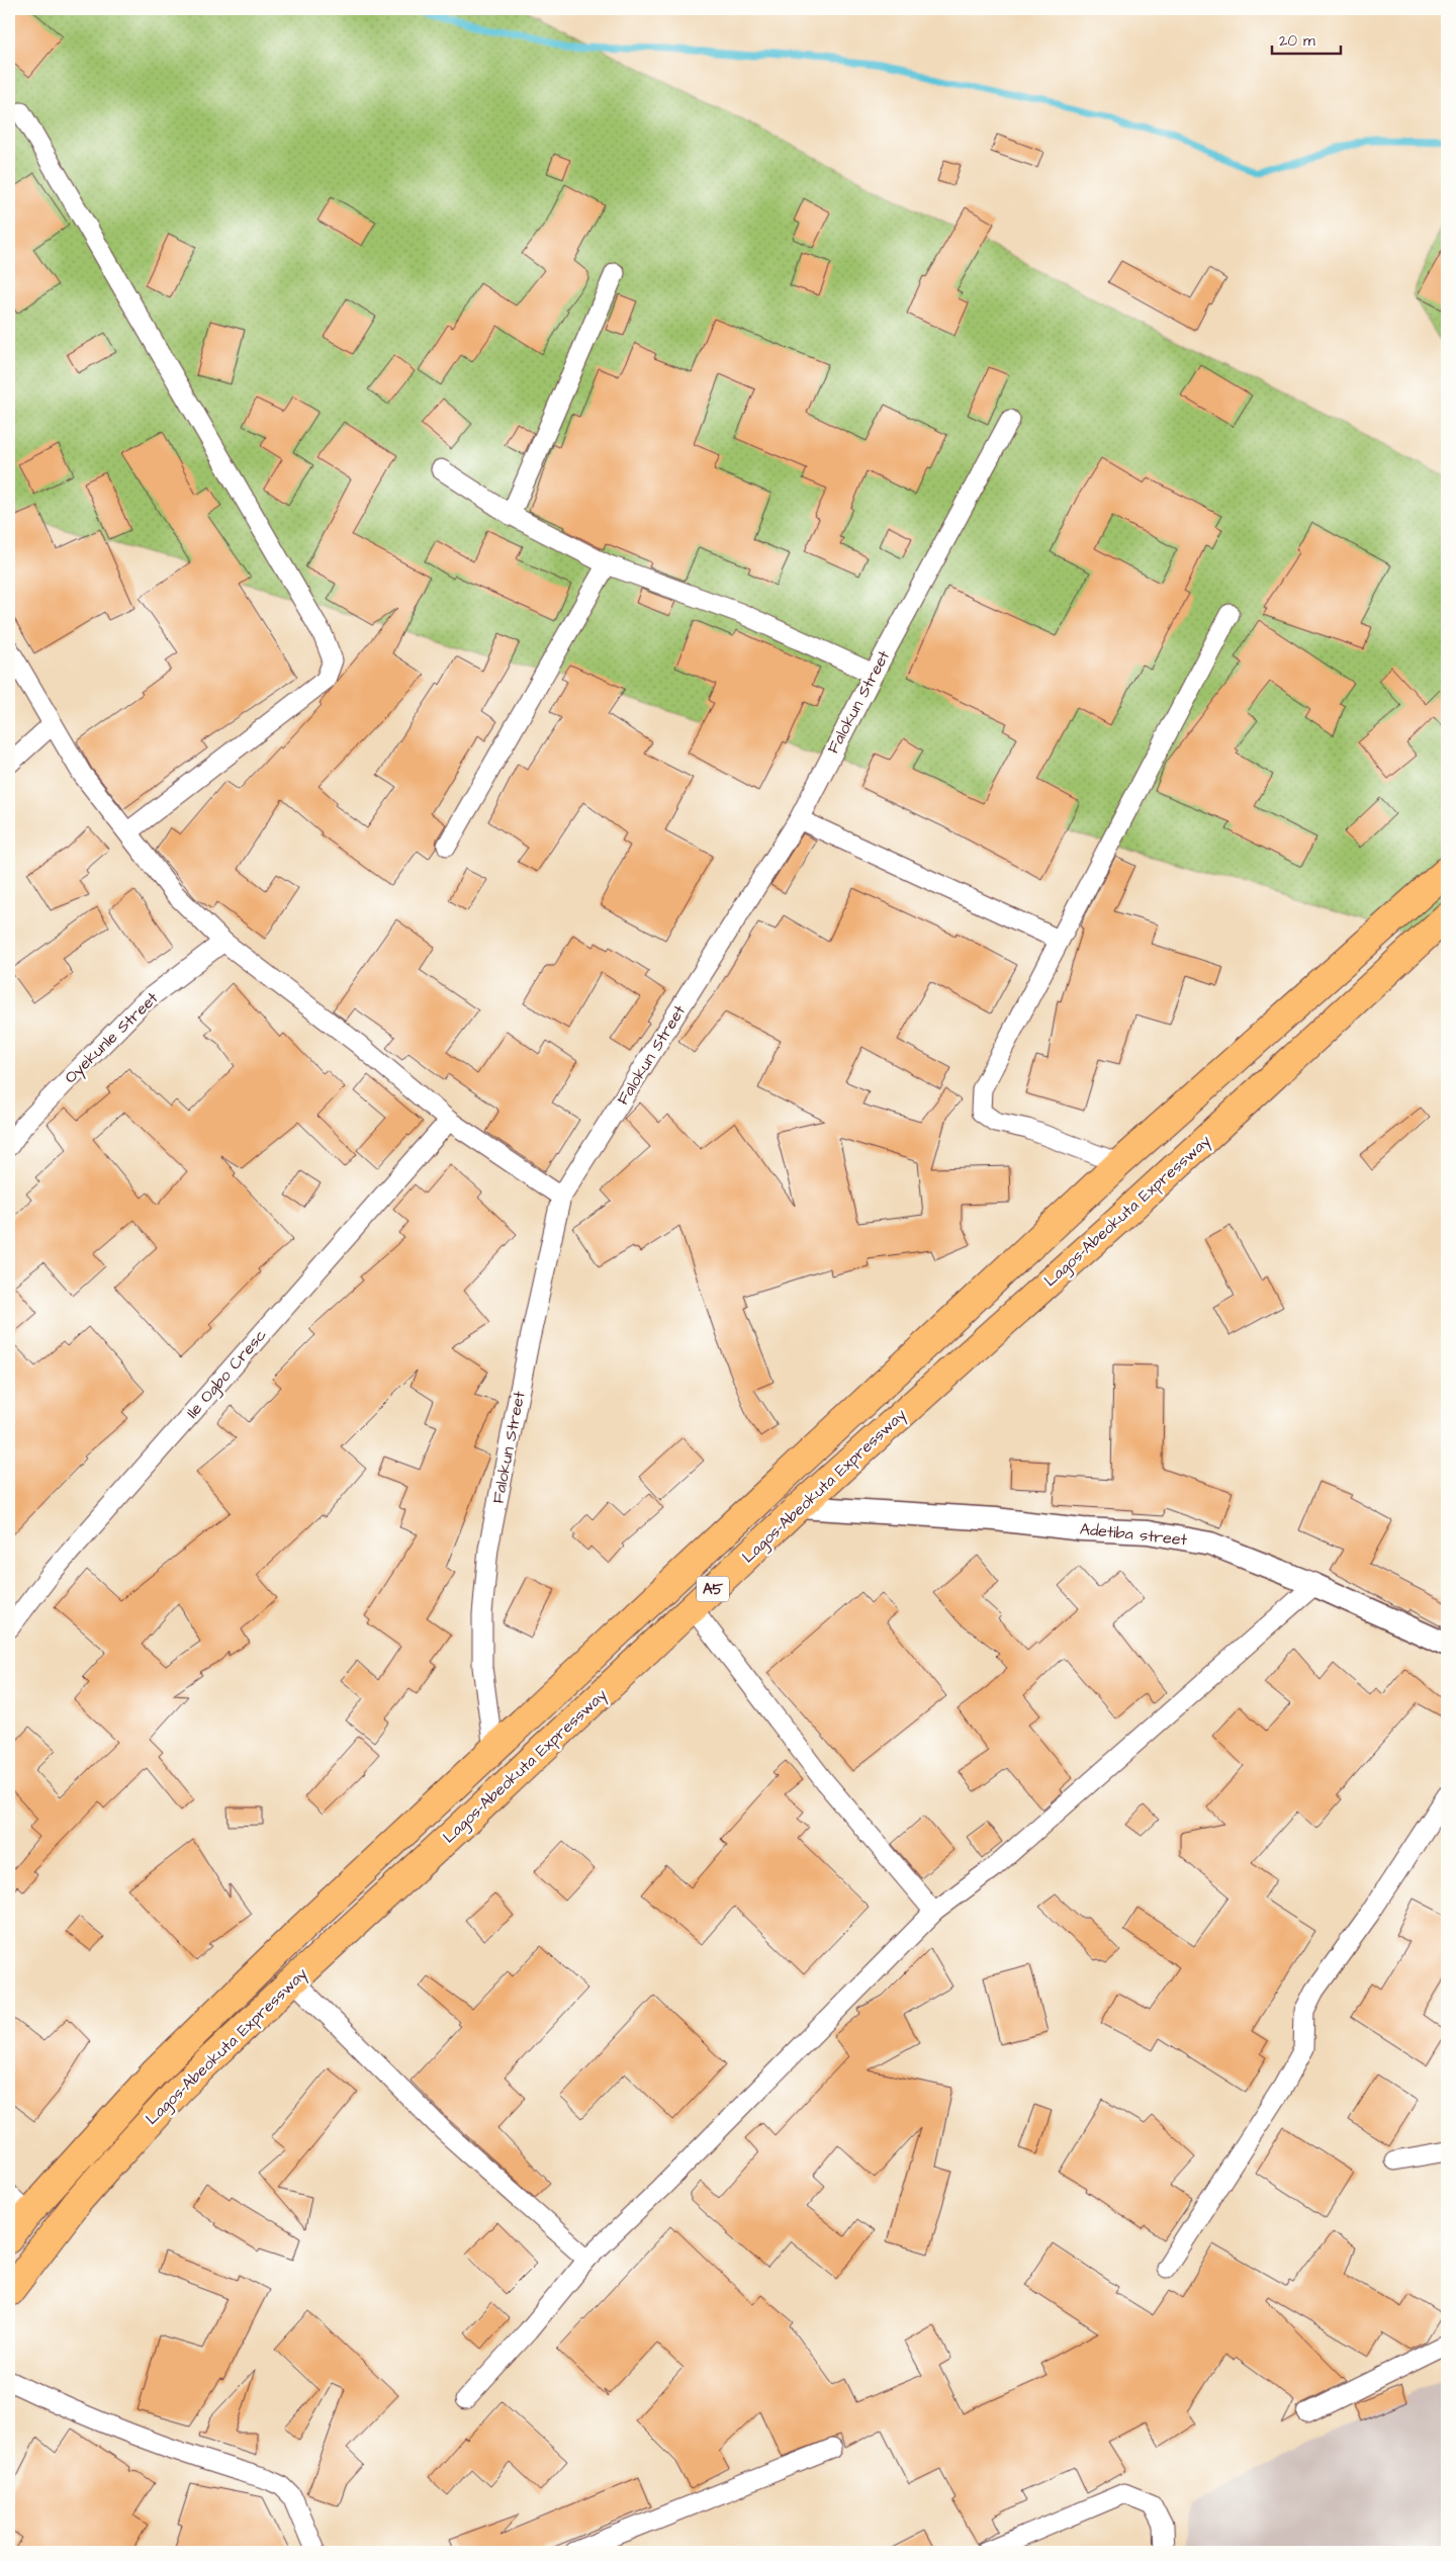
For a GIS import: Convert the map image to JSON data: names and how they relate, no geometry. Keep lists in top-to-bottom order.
{
  "streets": {
    "highway": ["Lagos-Abeokuta Expressway", "A5"],
    "street": [
      "Falokun Street",
      "Oyekunle Street",
      "Ile Ogbo Cresc",
      "Adetiba street"
    ]
  },
  "crossings": [
    ["Falokun Street", "Lagos-Abeokuta Expressway"],
    ["Lagos-Abeokuta Expressway", "Adetiba street"]
  ],
  "scale_bar": "20 m"
}
